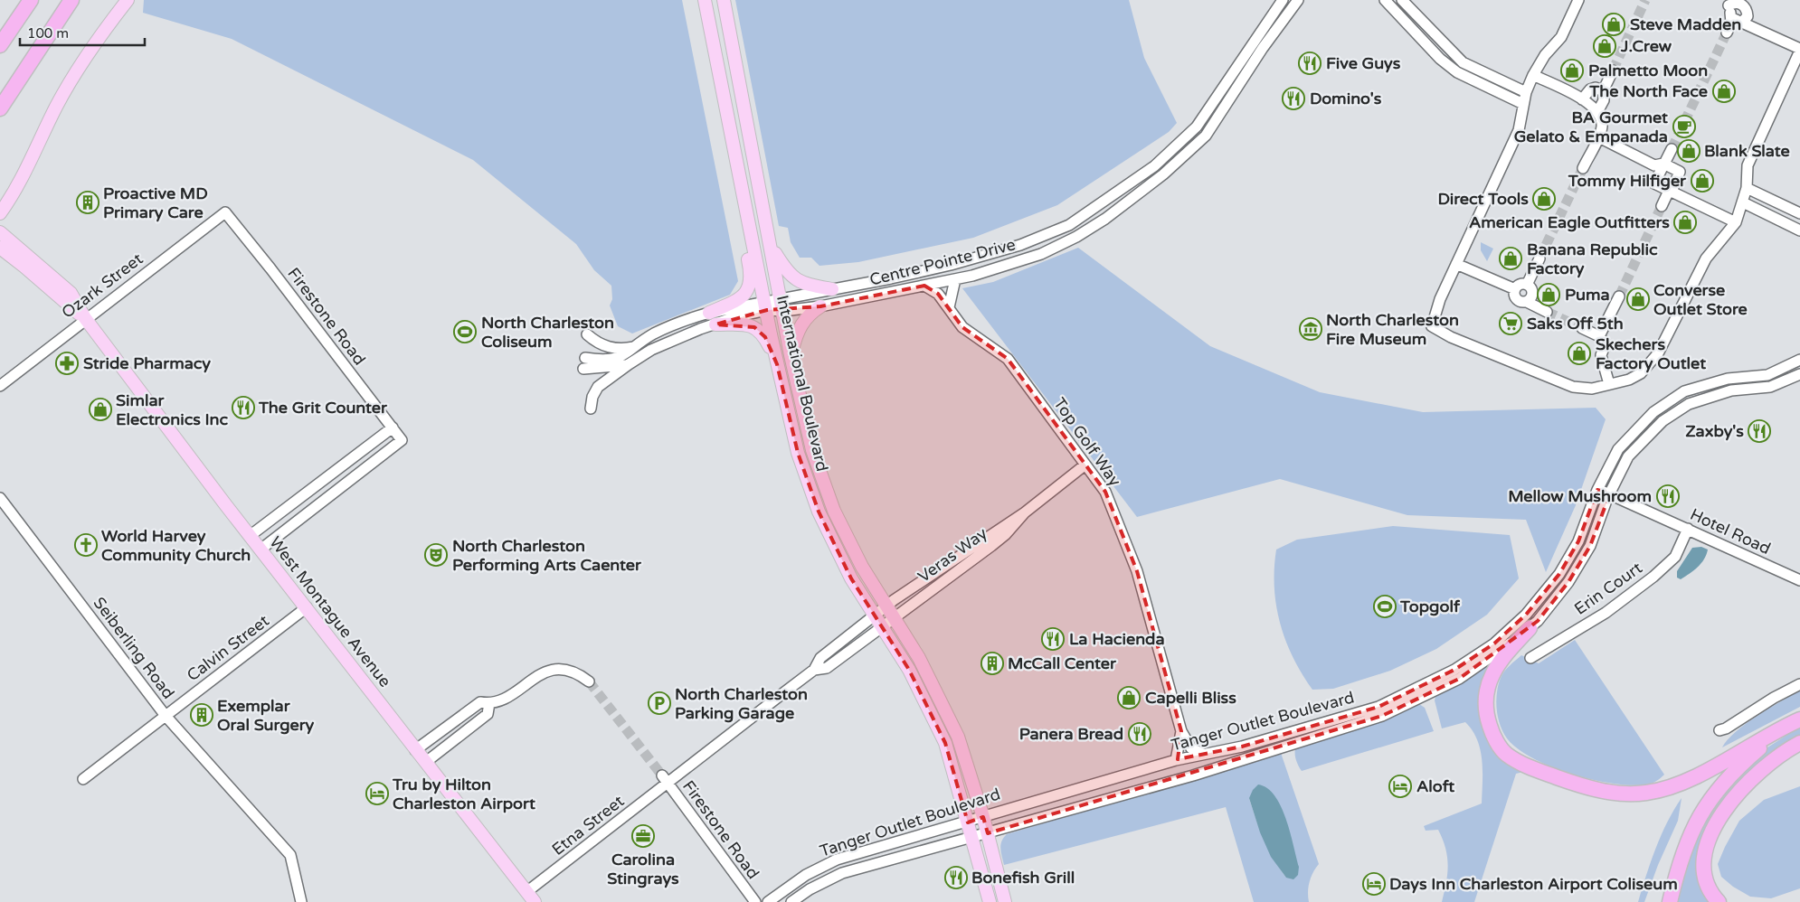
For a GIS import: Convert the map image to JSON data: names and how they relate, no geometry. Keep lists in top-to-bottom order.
{
  "streets": {
    "main road": ["International Boulevard", "West Montague Avenue"],
    "street": [
      "Centre Pointe Drive",
      "Ozark Street",
      "Firestone Road",
      "Top Golf Way",
      "Hotel Road",
      "Veras Way",
      "Erin Court",
      "Seiberling Road",
      "Calvin Street",
      "Tanger Outlet Boulevard",
      "Etna Street"
    ]
  },
  "crossings": [
    ["Centre Pointe Drive", "International Boulevard"],
    ["Centre Pointe Drive", "Top Golf Way"],
    ["Ozark Street", "Firestone Road"],
    ["Ozark Street", "West Montague Avenue"],
    ["Firestone Road", "West Montague Avenue"],
    ["Firestone Road", "Etna Street"],
    ["International Boulevard", "Veras Way"],
    ["International Boulevard", "Tanger Outlet Boulevard"],
    ["International Boulevard", "Etna Street"],
    ["Top Golf Way", "Veras Way"],
    ["Top Golf Way", "Tanger Outlet Boulevard"],
    ["Hotel Road", "Erin Court"],
    ["Hotel Road", "Tanger Outlet Boulevard"],
    ["Veras Way", "Etna Street"],
    ["West Montague Avenue", "Calvin Street"],
    ["West Montague Avenue", "Etna Street"],
    ["Seiberling Road", "Calvin Street"]
  ],
  "places": {
    "shop": [
      "Steve Madden",
      "J.Crew",
      "Palmetto Moon",
      "The North Face",
      "Blank Slate",
      "Tommy Hilfiger",
      "Direct Tools",
      "American Eagle Outfitters",
      "Banana Republic Factory",
      "Puma",
      "Converse Outlet Store",
      "Skechers Factory Outlet",
      "Simlar Electronics Inc",
      "Capelli Bliss"
    ],
    "restaurant": [
      "Five Guys",
      "Domino's",
      "The Grit Counter",
      "Zaxby's",
      "Mellow Mushroom",
      "La Hacienda",
      "Panera Bread",
      "Bonefish Grill"
    ],
    "cafe": ["BA Gourmet Gelato & Empanada"],
    "building": ["Proactive MD Primary Care", "McCall Center", "Exemplar Oral Surgery"],
    "supermarket": ["Saks Off 5th"],
    "museum": ["North Charleston Fire Museum"],
    "sports": ["North Charleston Coliseum", "Topgolf"],
    "pharmacy": ["Stride Pharmacy"],
    "church": ["World Harvey Community Church"],
    "theatre": ["North Charleston Performing Arts Caenter"],
    "parking": ["North Charleston Parking Garage"],
    "hotel": ["Aloft", "Tru by Hilton Charleston Airport", "Days Inn Charleston Airport Coliseum"],
    "office": ["Carolina Stingrays"]
  },
  "scale_bar": "100 m"
}
